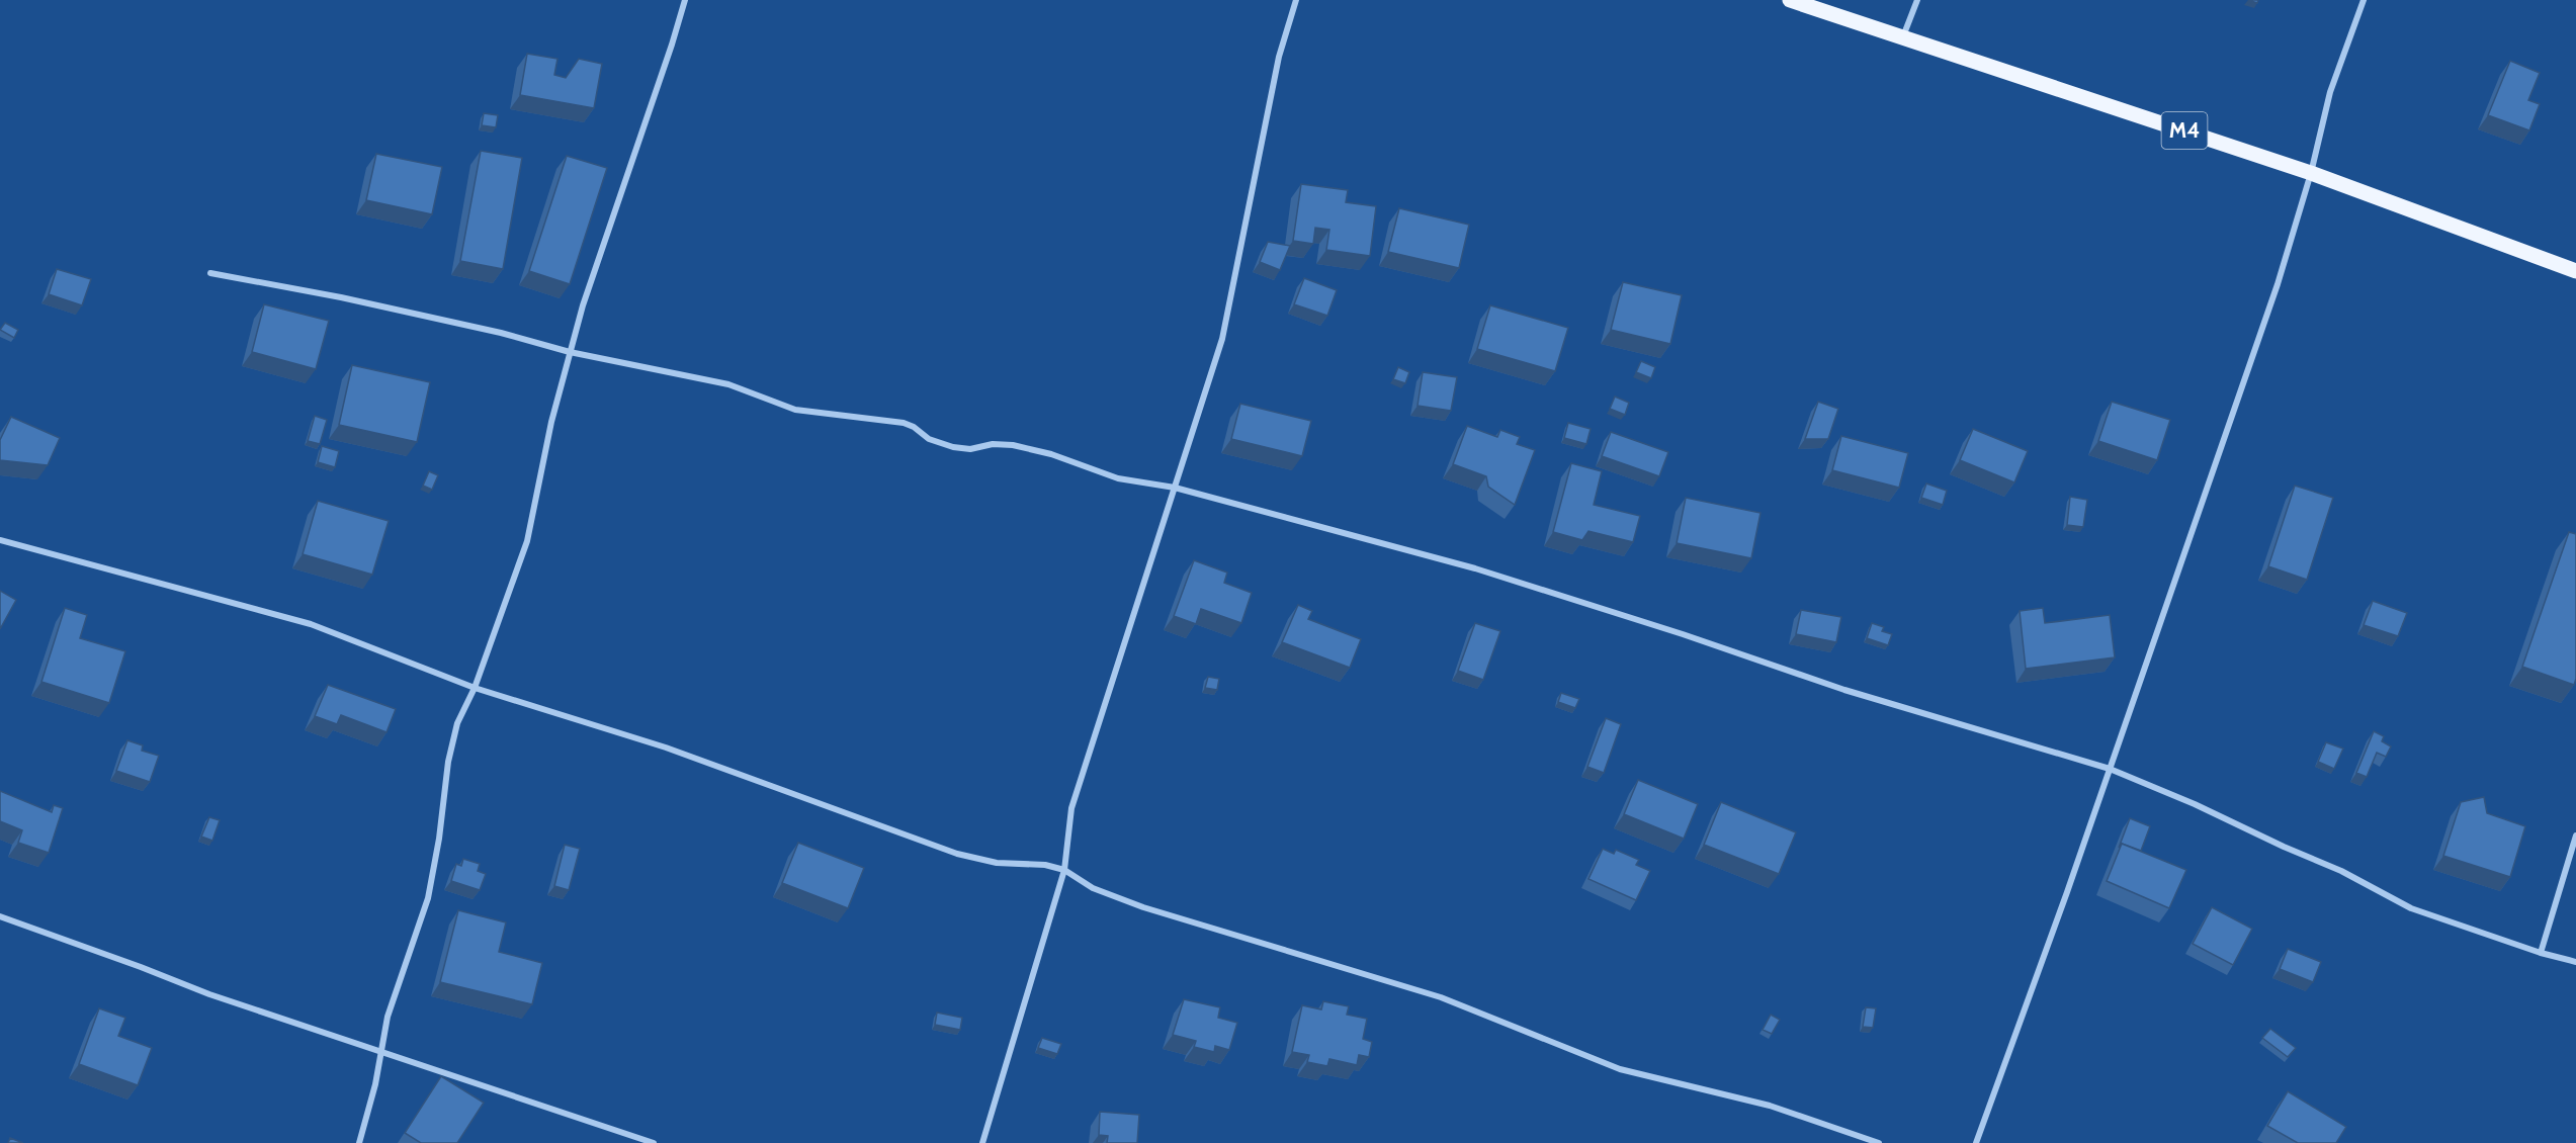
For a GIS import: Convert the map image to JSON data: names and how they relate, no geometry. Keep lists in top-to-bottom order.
{
  "streets": {
    "main road": ["M4"]
  }
}
